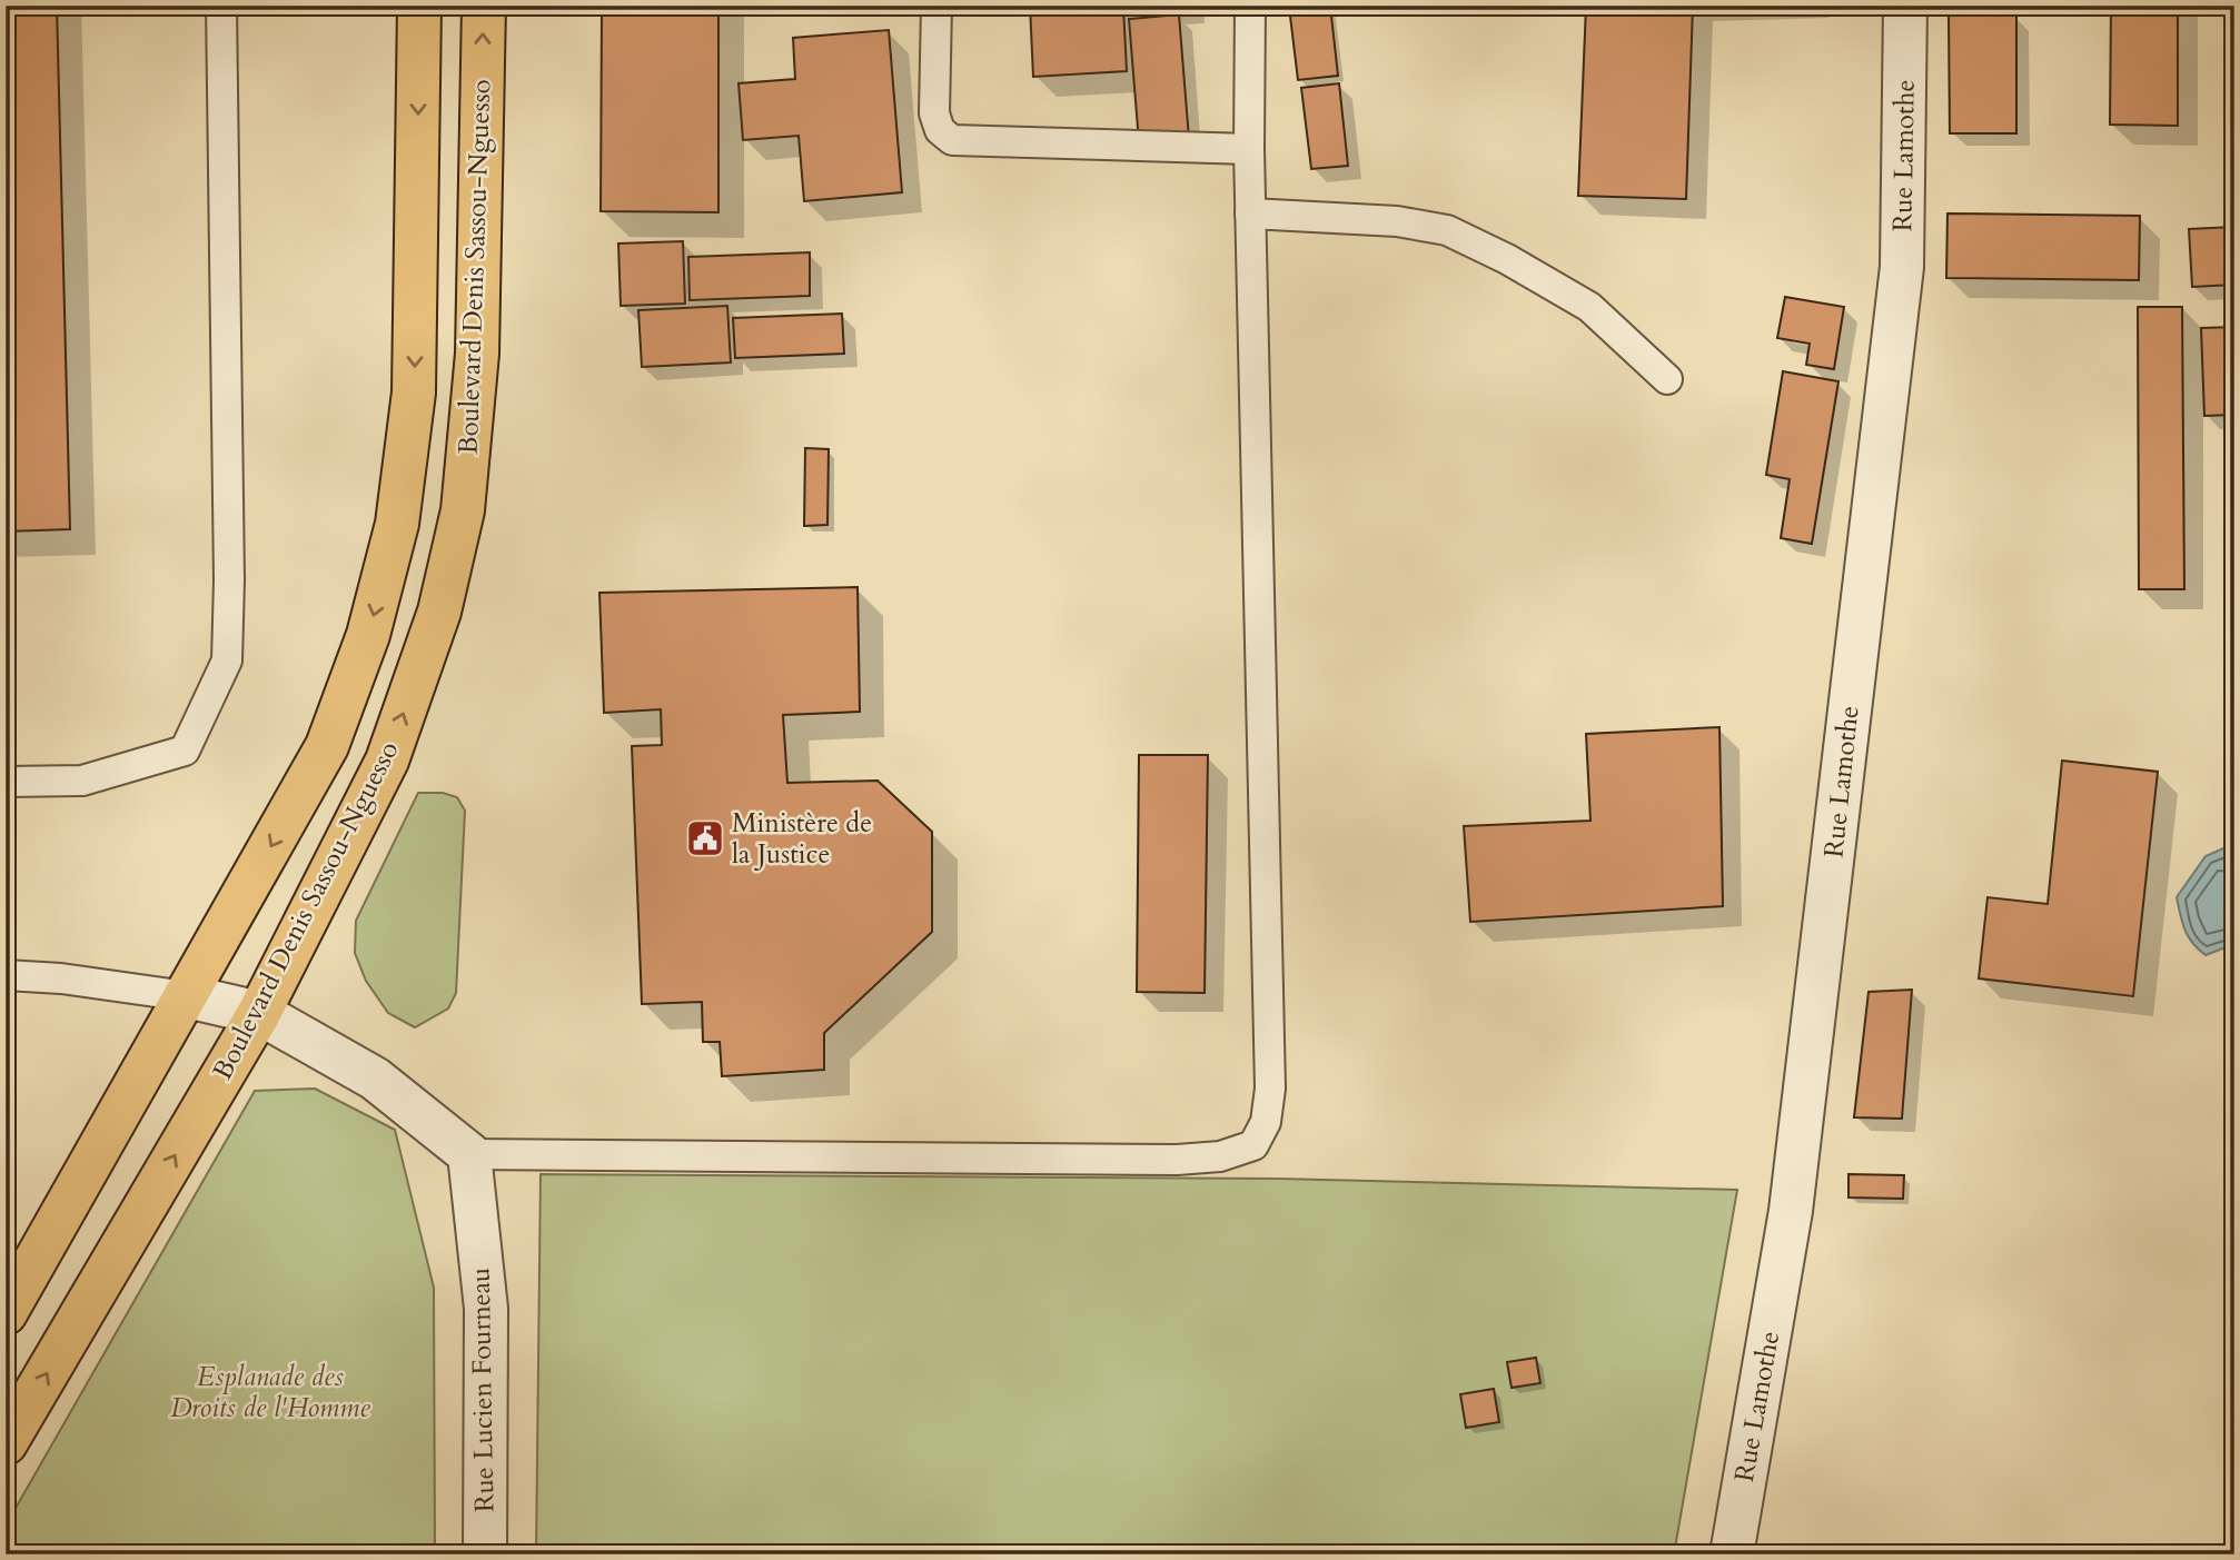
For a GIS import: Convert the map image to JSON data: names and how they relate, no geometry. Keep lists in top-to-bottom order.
{
  "streets": {
    "main road": ["Boulevard Denis Sassou-Nguesso"],
    "street": ["Rue Lamothe", "Rue Lucien Fourneau"]
  },
  "parks": ["Esplanade des Droits de l'Homme"],
  "places": {
    "public building": ["Ministère de la Justice"]
  }
}
